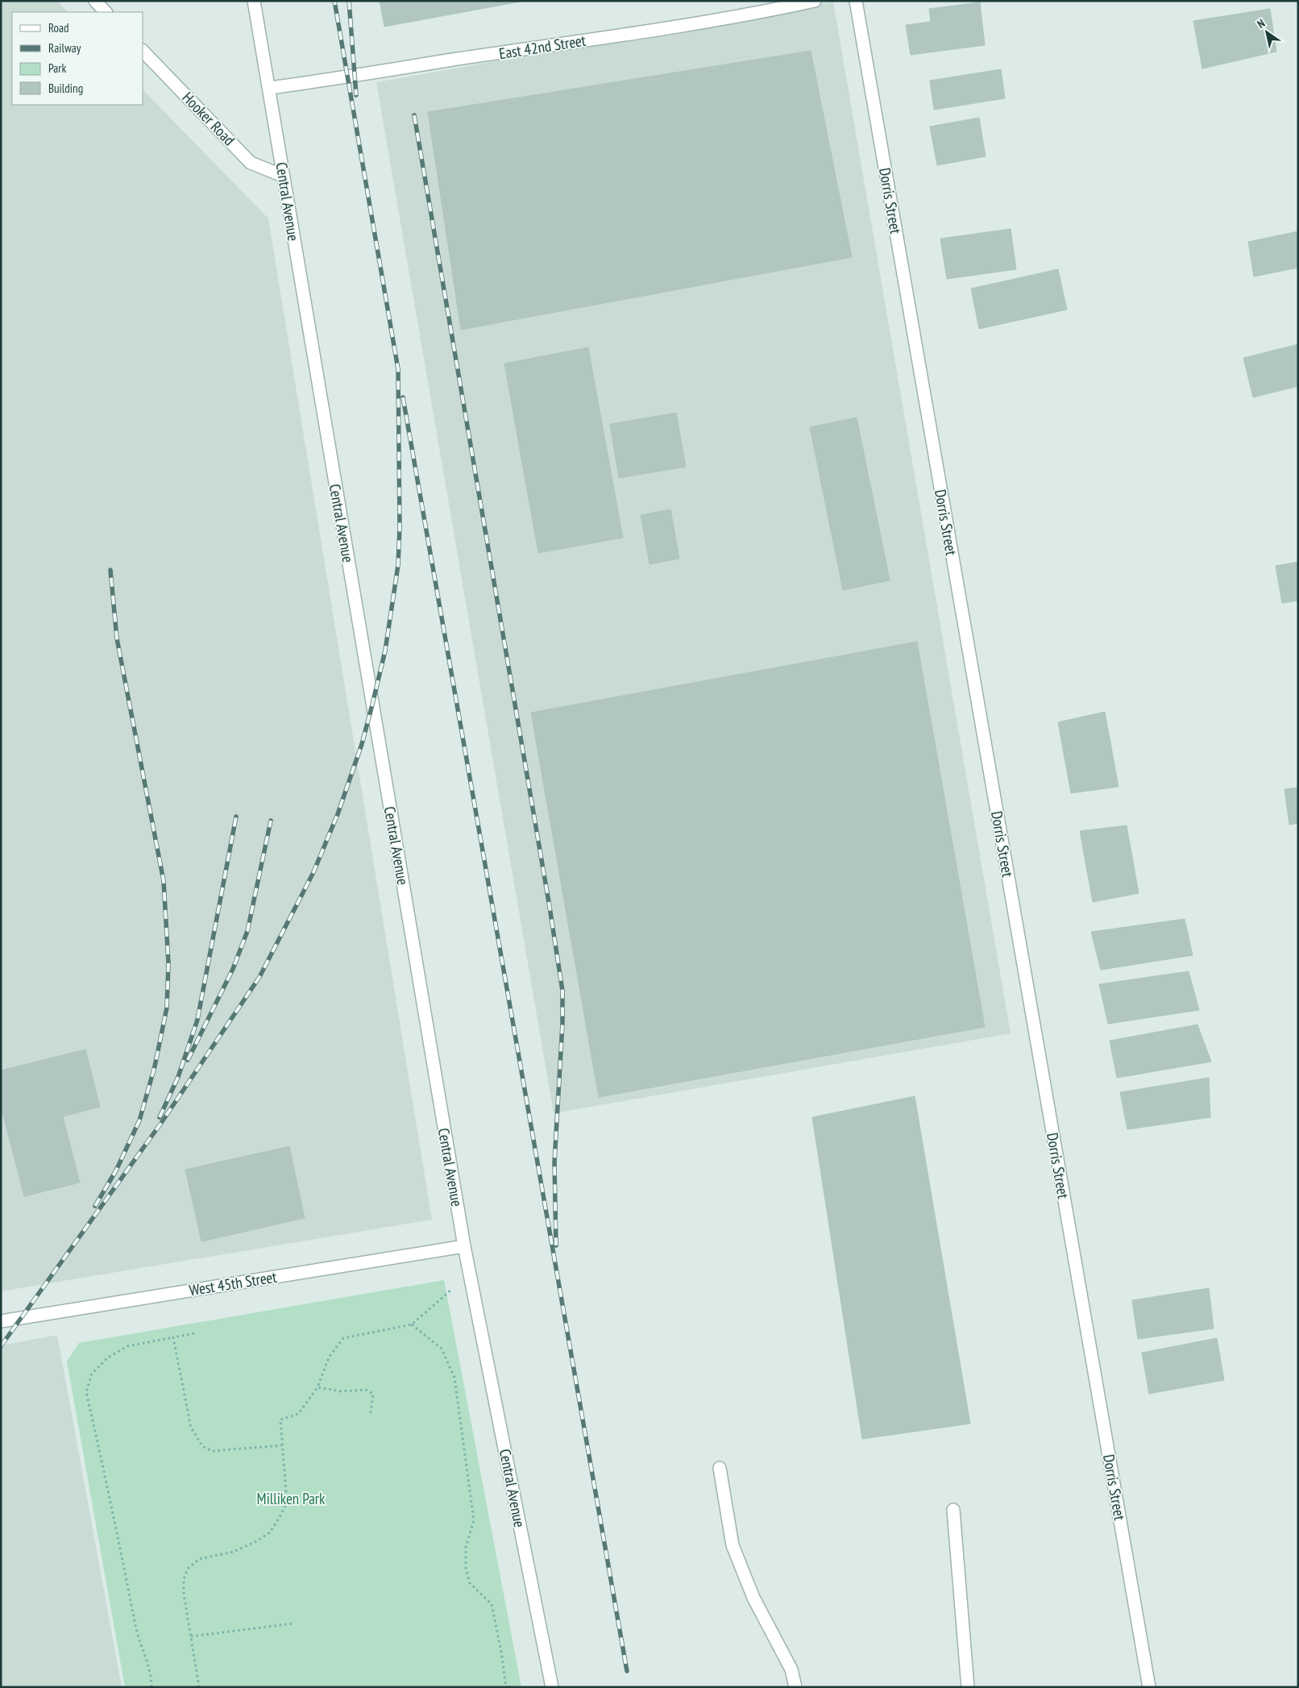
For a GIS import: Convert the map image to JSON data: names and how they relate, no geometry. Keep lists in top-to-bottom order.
{
  "streets": {
    "street": [
      "East 42nd Street",
      "Hooker Road",
      "Dorris Street",
      "Central Avenue",
      "West 45th Street"
    ]
  },
  "crossings": [
    ["East 42nd Street", "Central Avenue"],
    ["Hooker Road", "Central Avenue"],
    ["Central Avenue", "West 45th Street"]
  ],
  "parks": ["Milliken Park"],
  "legend": [
    "Road",
    "Railway",
    "Park",
    "Building"
  ],
  "north": "top left"
}
